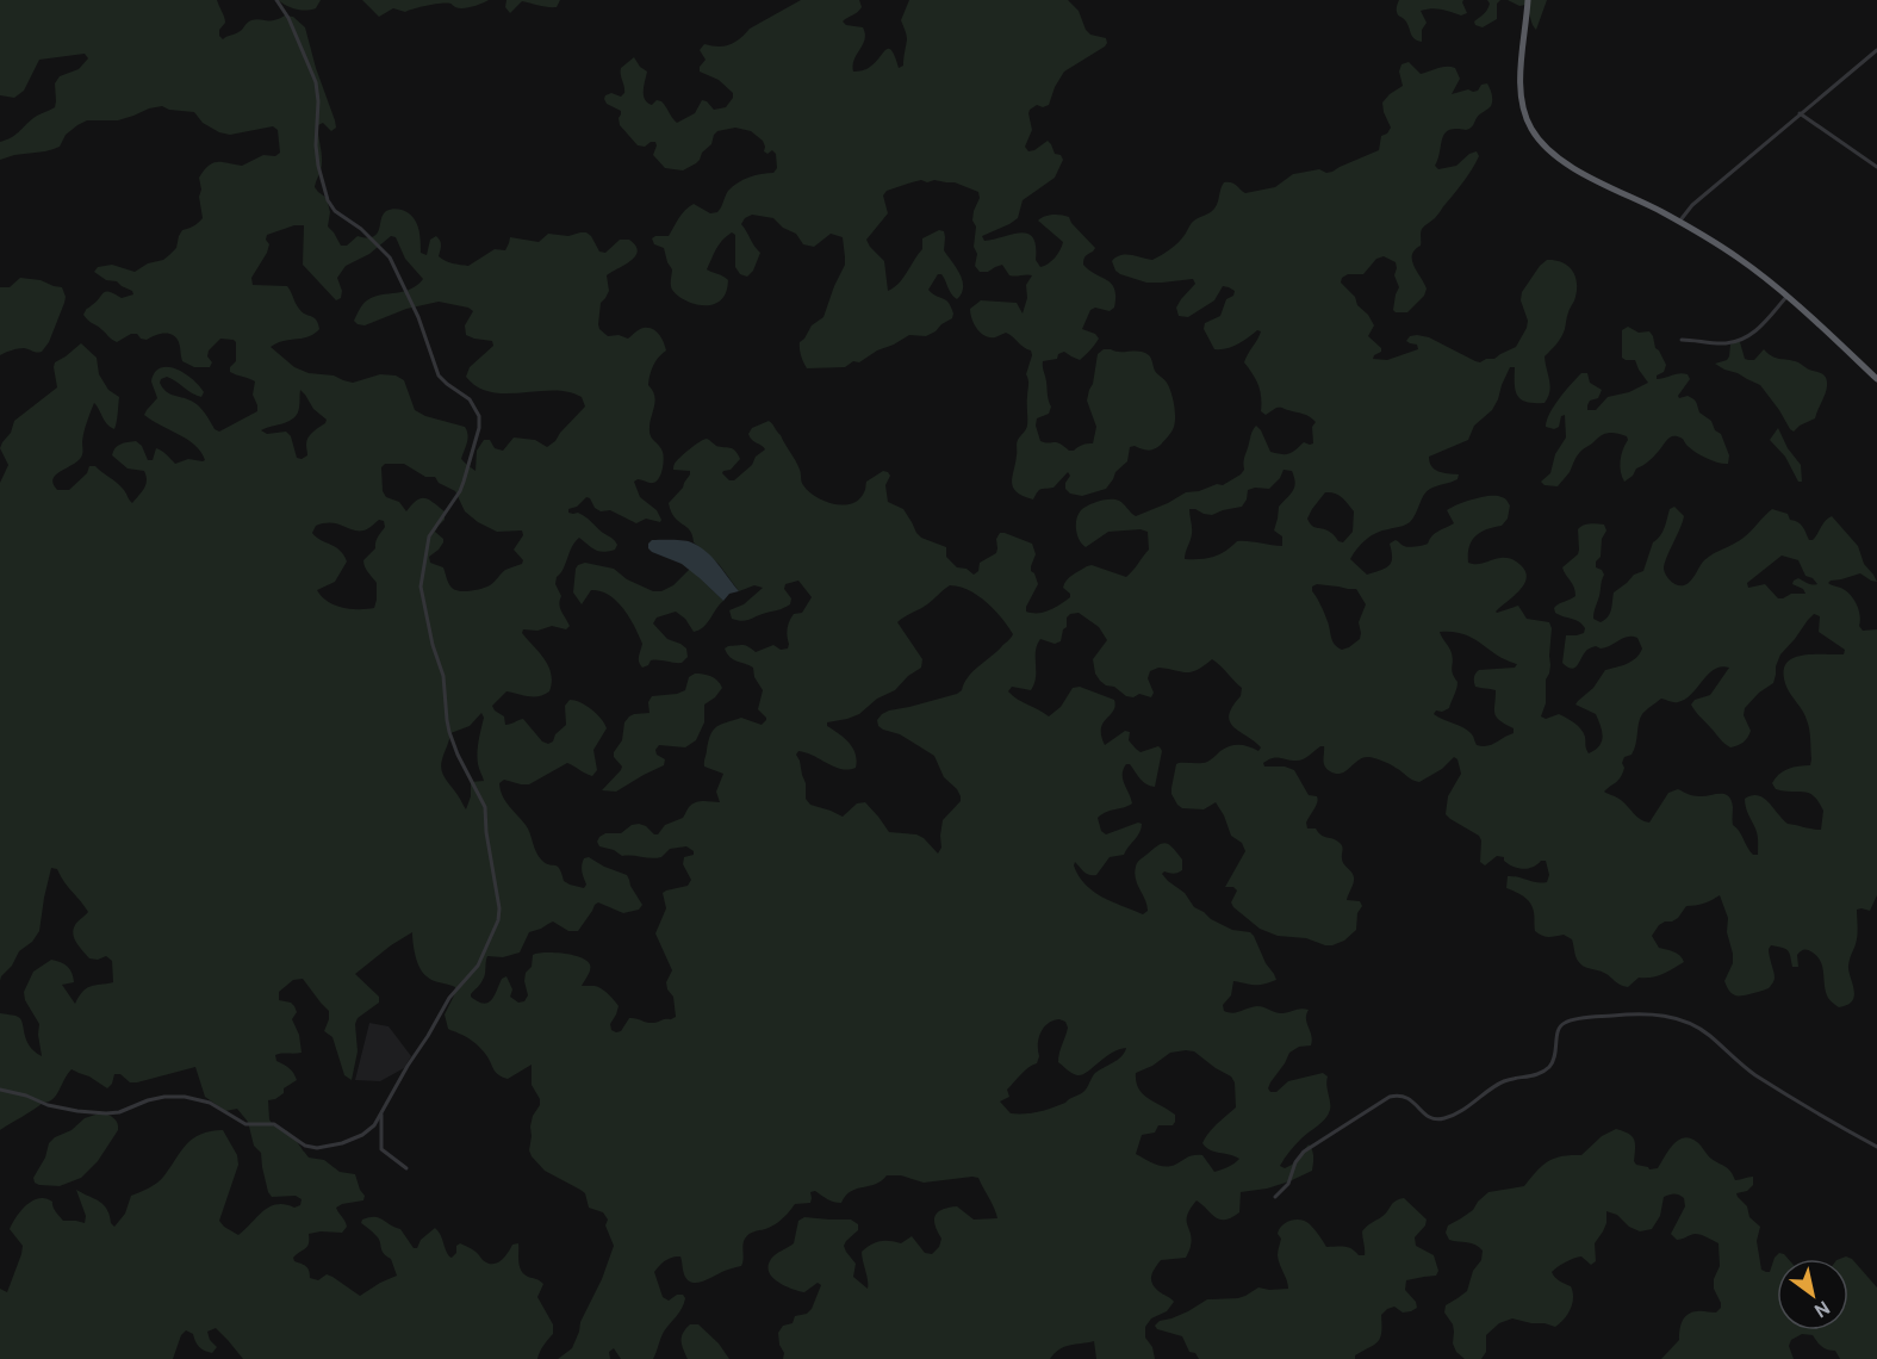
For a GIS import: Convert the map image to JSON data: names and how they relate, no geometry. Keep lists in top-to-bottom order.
{
  "north": "bottom right"
}
